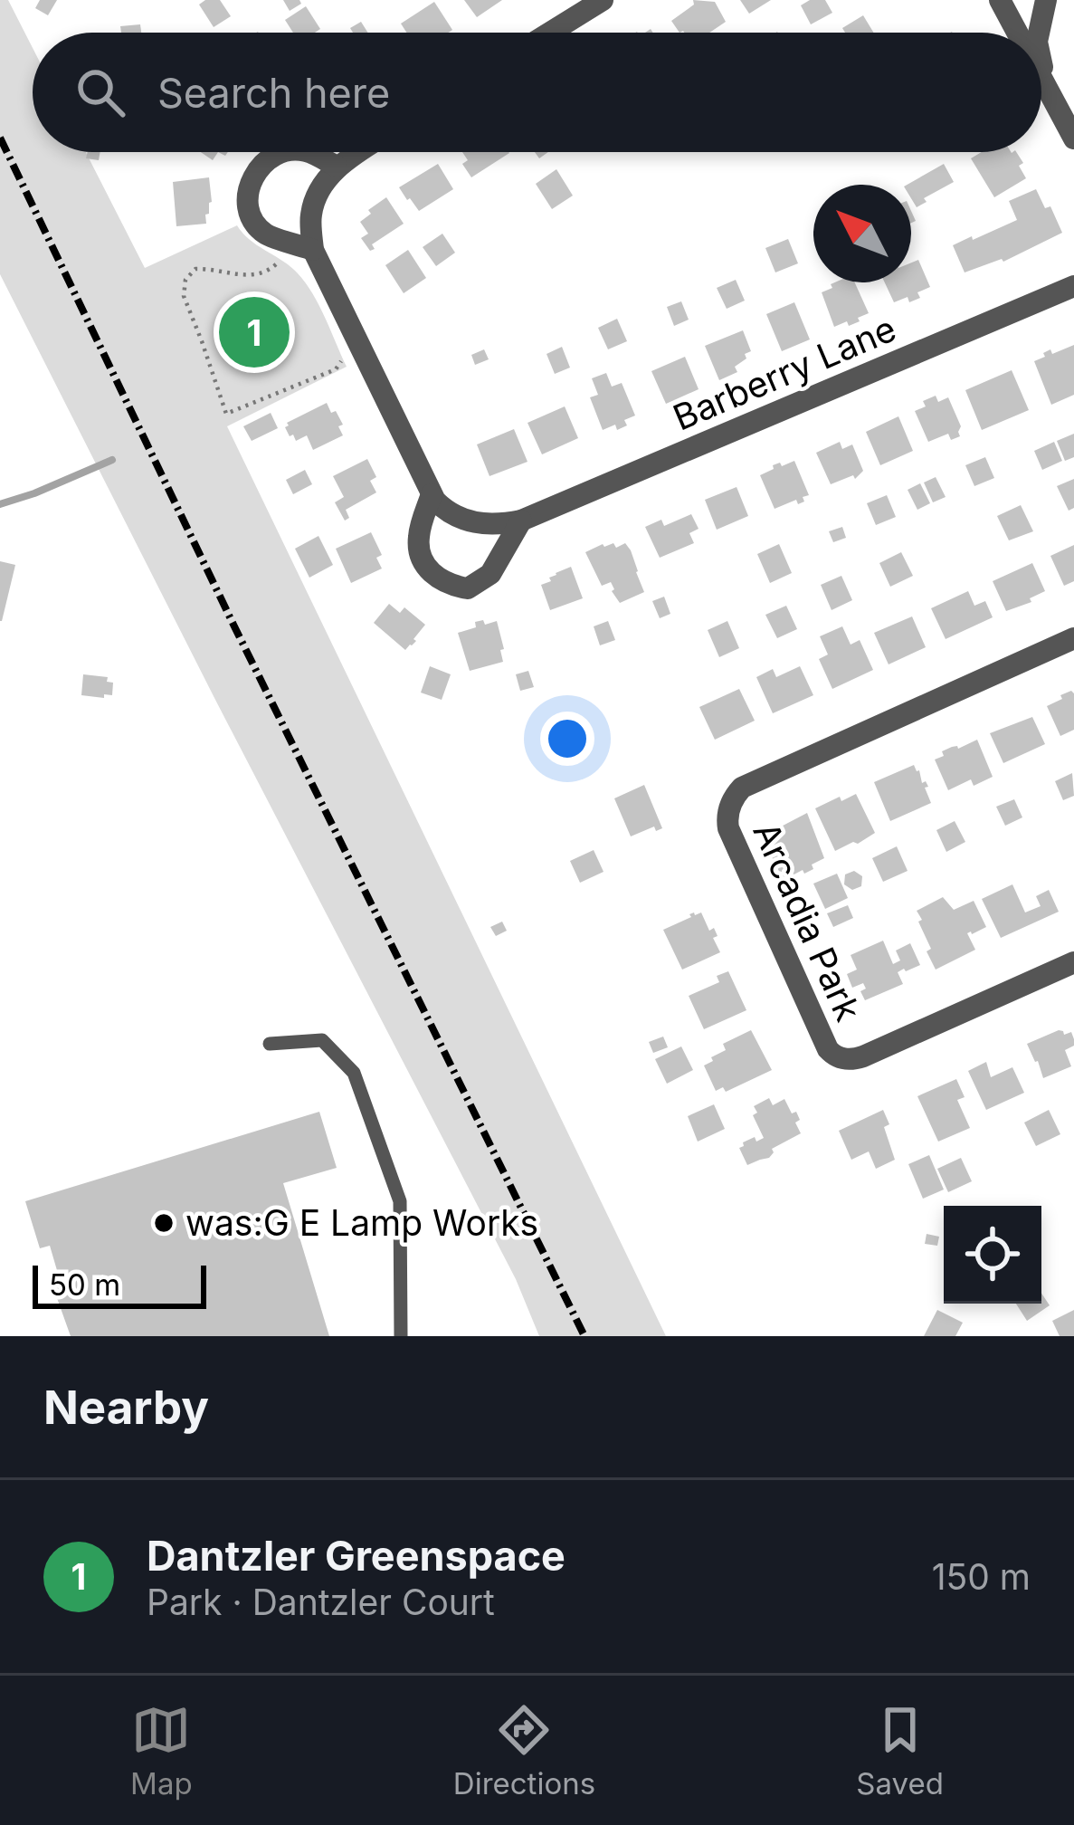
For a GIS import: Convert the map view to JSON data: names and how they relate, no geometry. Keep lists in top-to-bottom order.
{
  "streets": {
    "street": ["Barberry Lane", "Arcadia Park"]
  },
  "places": ["was:G E Lamp Works"],
  "scale_bar": "50 m",
  "north": "top left",
  "page": {
    "search": "Search here",
    "pins": "1",
    "scale": "50 m",
    "heading": "Nearby",
    "list": [
      {
        "mark": "1",
        "name": "Dantzler Greenspace",
        "note": "Park · Dantzler Court",
        "value": "150 m"
      }
    ],
    "nav": ["Map", "Directions", "Saved"]
  }
}
